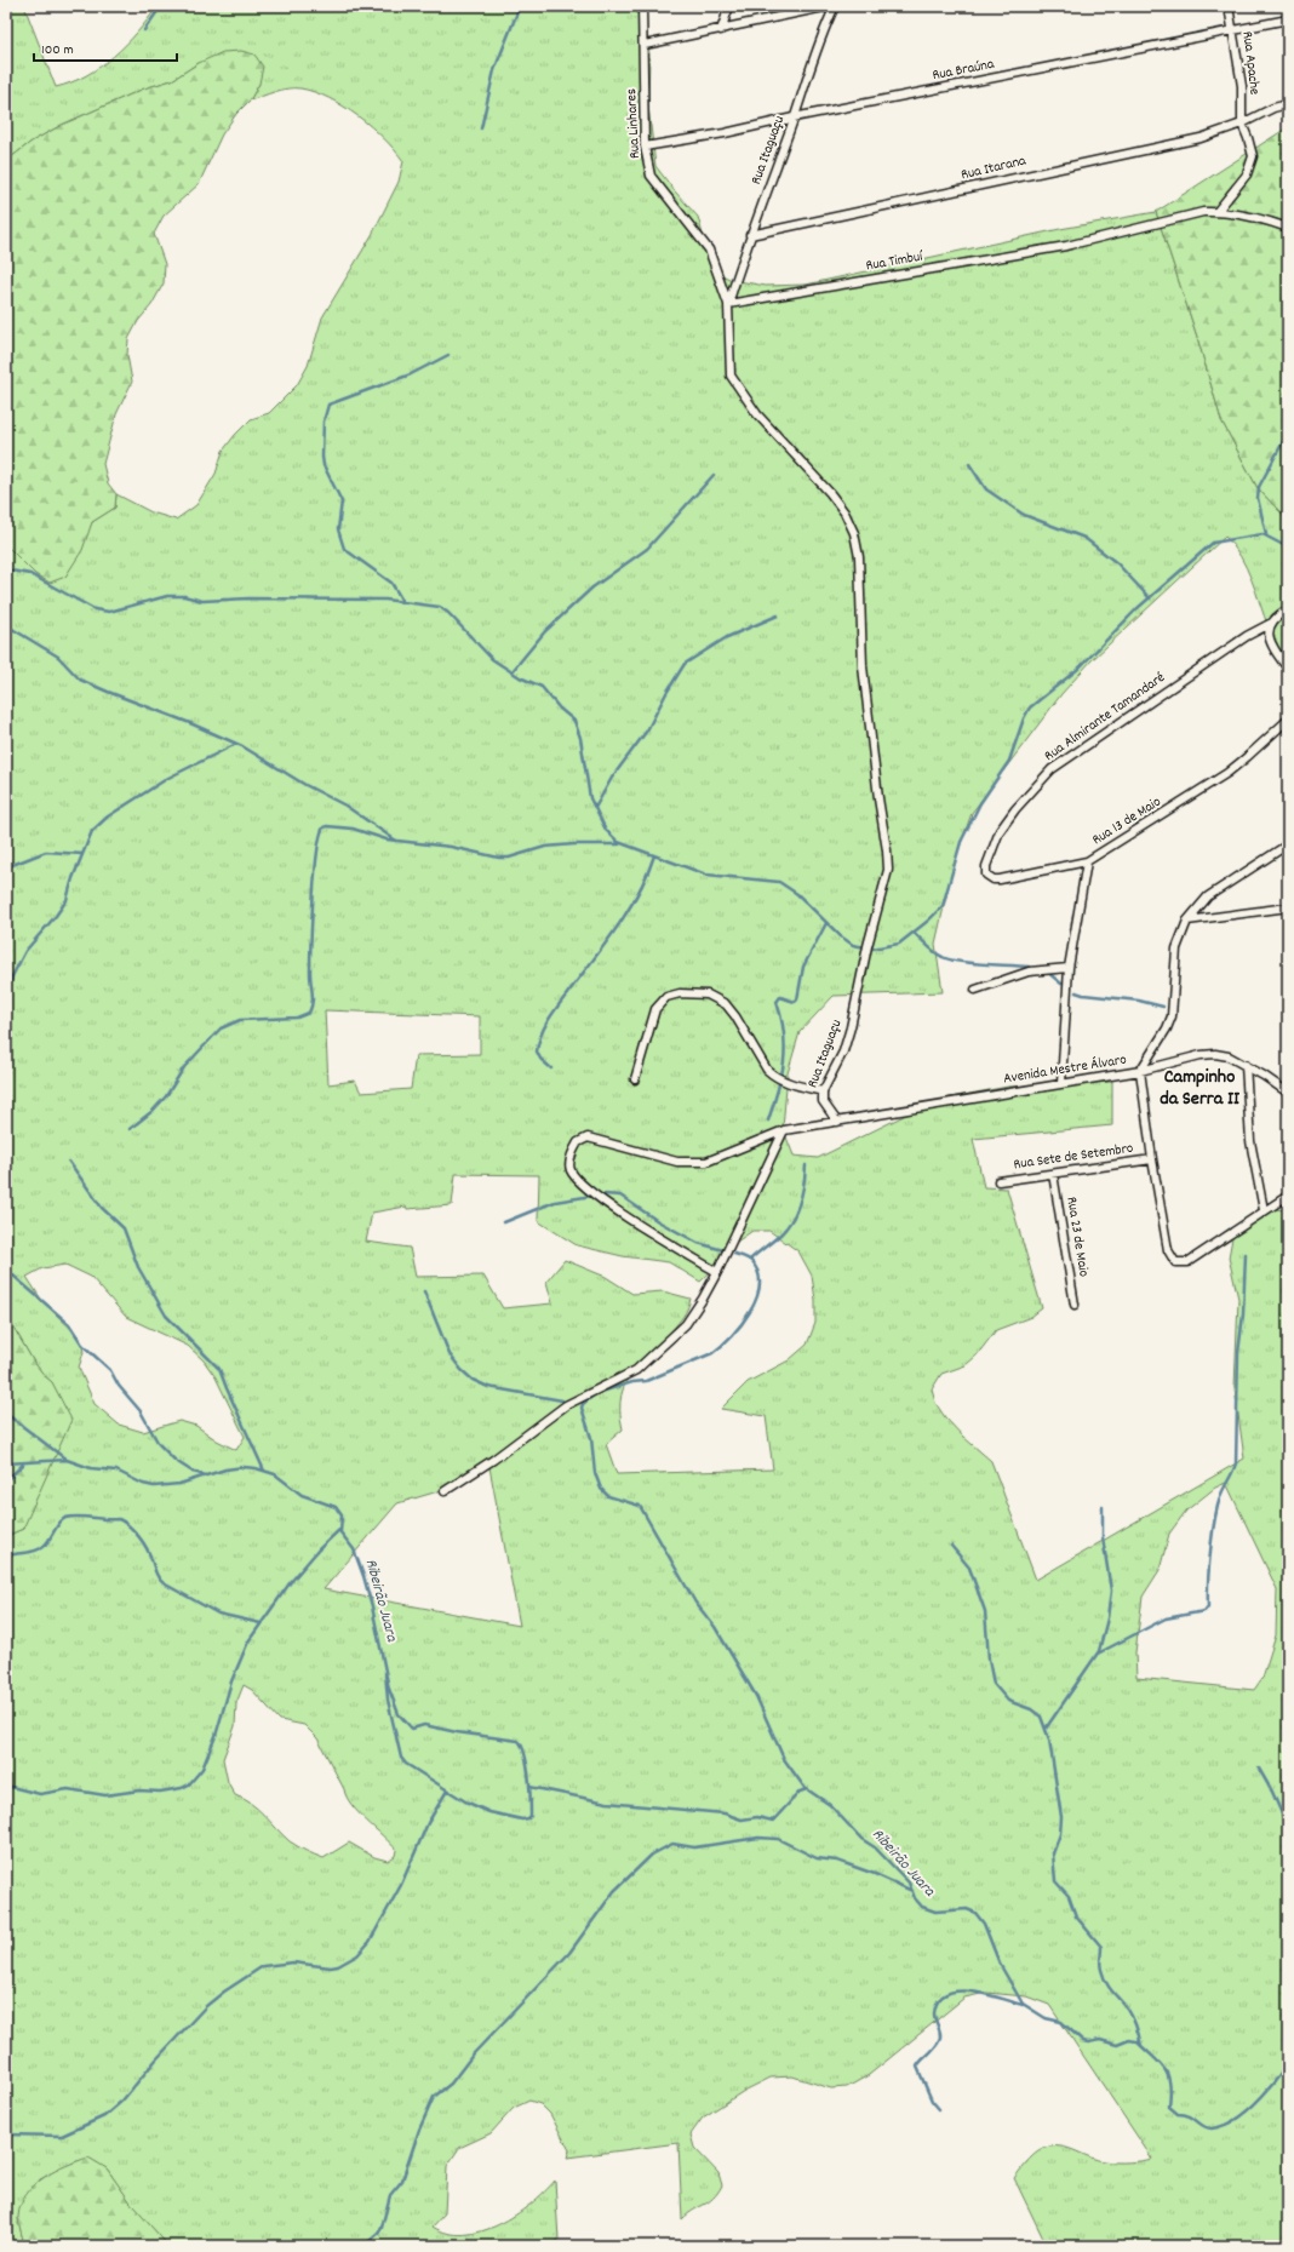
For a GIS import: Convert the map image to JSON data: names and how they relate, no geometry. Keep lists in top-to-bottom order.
{
  "streets": {
    "street": [
      "Rua Apache",
      "Rua Braúna",
      "Rua Linhares",
      "Rua Itaguaçu",
      "Rua Itarana",
      "Rua Timbuí",
      "Rua Almirante Tamandaré",
      "Rua 13 de Maio",
      "Avenida Mestre Álvaro",
      "Rua Sete de Setembro",
      "Rua 23 de Maio"
    ]
  },
  "crossings": [
    ["Rua Apache", "Rua Braúna"],
    ["Rua Apache", "Rua Itarana"],
    ["Rua Apache", "Rua Timbuí"],
    ["Rua Braúna", "Rua Linhares"],
    ["Rua Braúna", "Rua Itaguaçu"],
    ["Rua Linhares", "Rua Itaguaçu"],
    ["Rua Linhares", "Rua Timbuí"],
    ["Rua Itaguaçu", "Rua Itarana"],
    ["Rua Itaguaçu", "Rua Timbuí"],
    ["Rua Itaguaçu", "Avenida Mestre Álvaro"],
    ["Rua Almirante Tamandaré", "Rua 13 de Maio"],
    ["Rua 13 de Maio", "Avenida Mestre Álvaro"],
    ["Avenida Mestre Álvaro", "Rua Sete de Setembro"],
    ["Rua Sete de Setembro", "Rua 23 de Maio"]
  ],
  "districts": ["Campinho da Serra II"],
  "water": ["Ribeirão Juara"],
  "scale_bar": "100 m"
}
